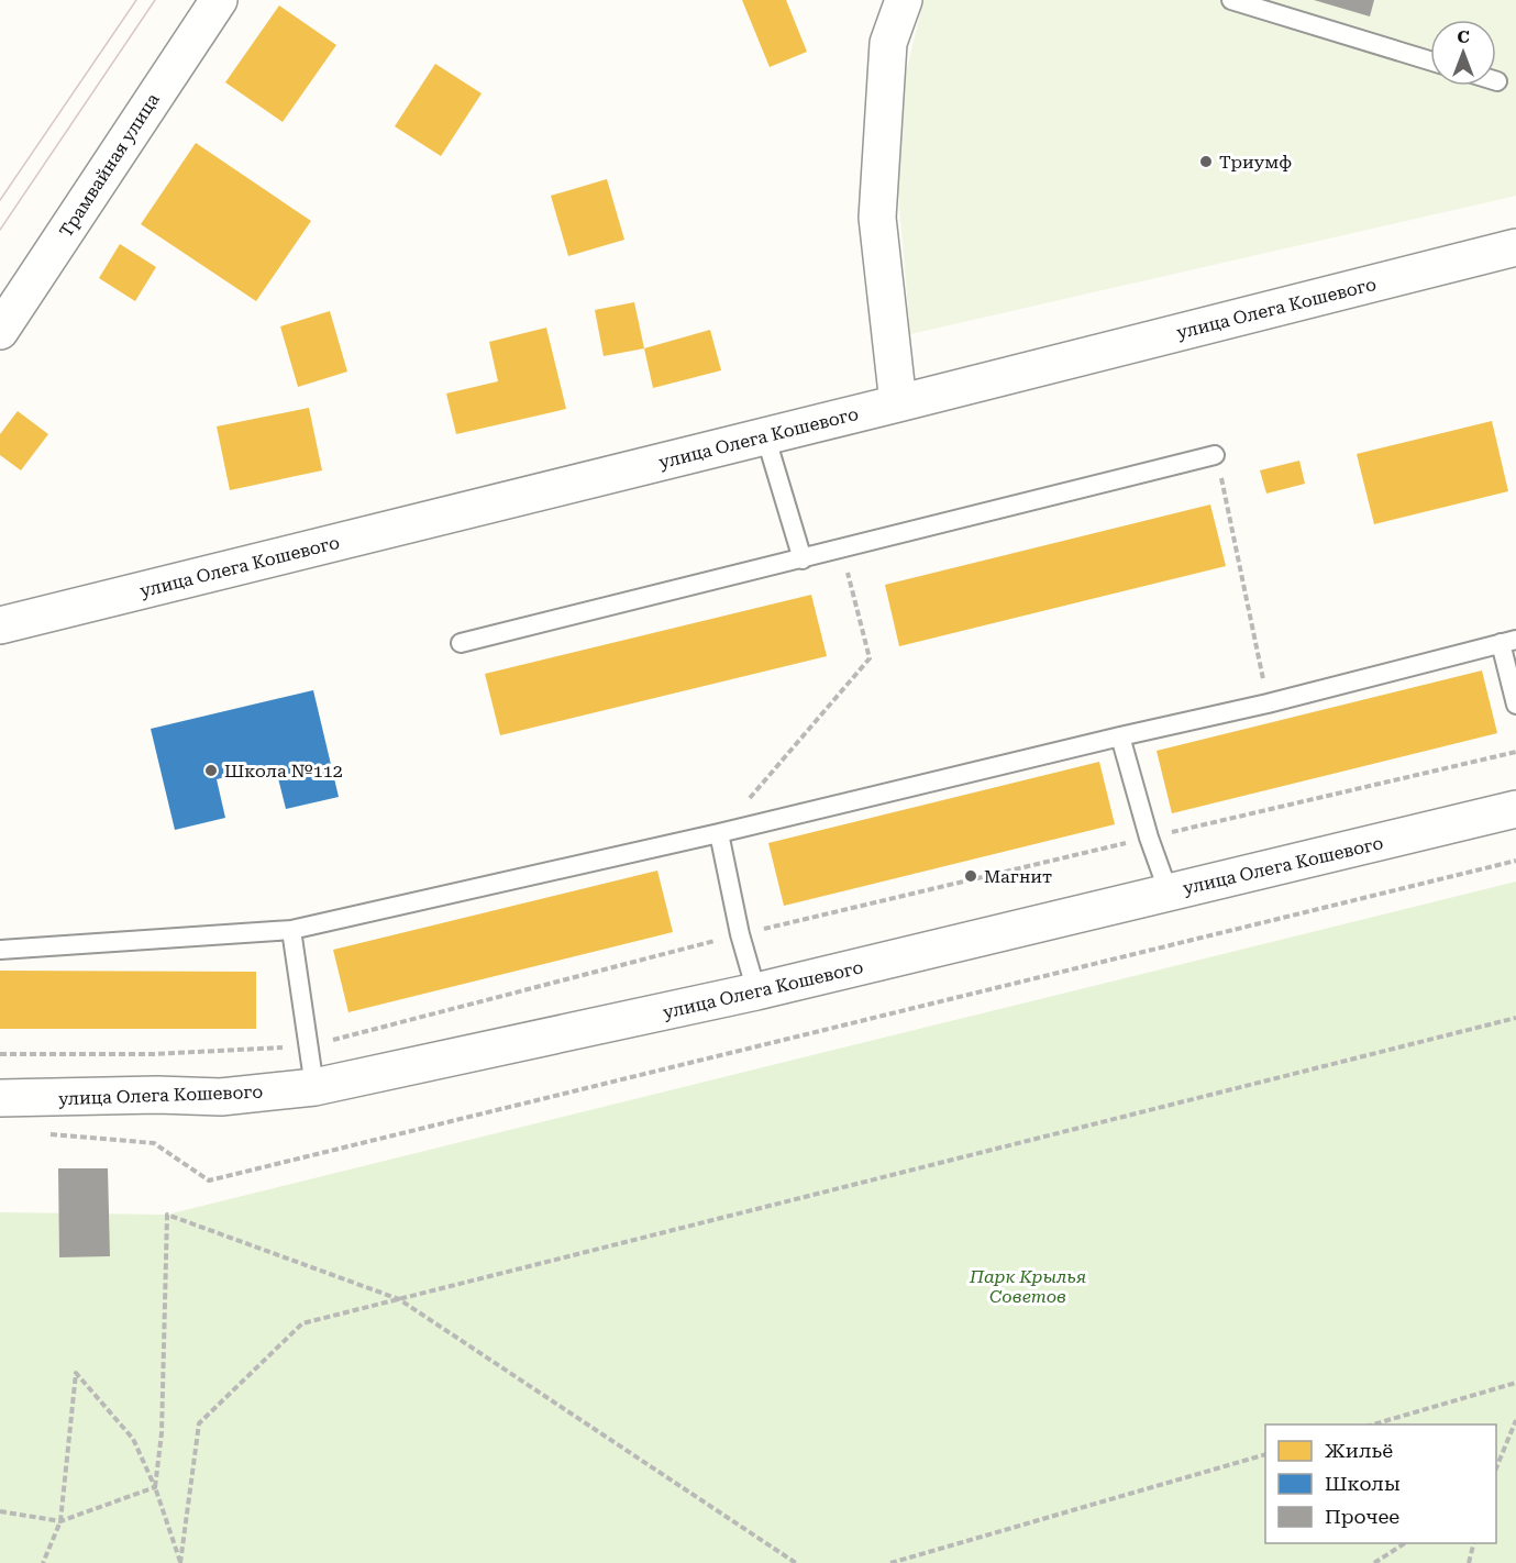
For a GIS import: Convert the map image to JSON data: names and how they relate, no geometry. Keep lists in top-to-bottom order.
{
  "streets": {
    "street": ["Трамвайная улица", "улица Олега Кошевого"]
  },
  "parks": ["Парк Крылья Советов"],
  "places": ["Триумф", "Школа №112", "Магнит"],
  "legend": ["Жильё", "Школы", "Прочее"],
  "north": "top"
}
